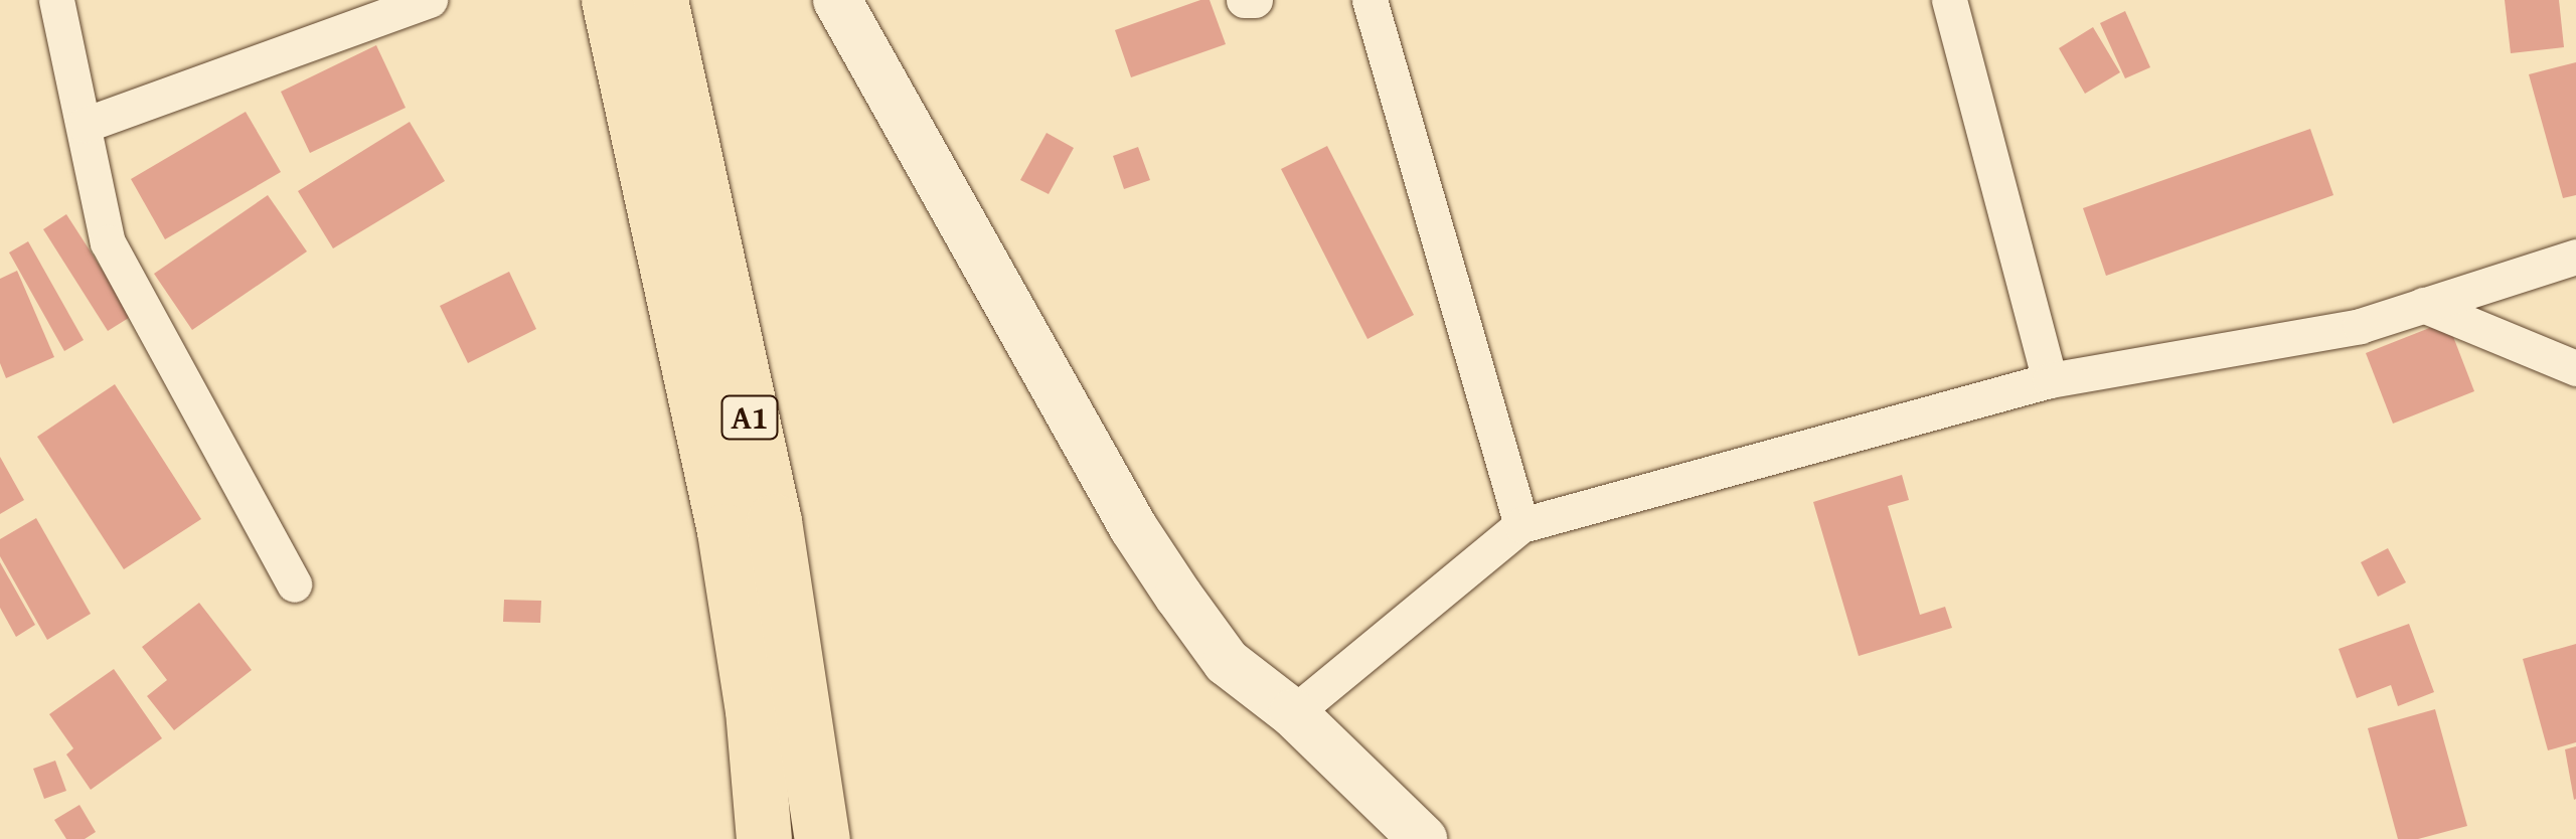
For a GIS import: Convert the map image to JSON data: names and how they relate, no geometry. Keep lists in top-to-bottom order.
{
  "streets": {
    "highway": ["A1"]
  }
}
